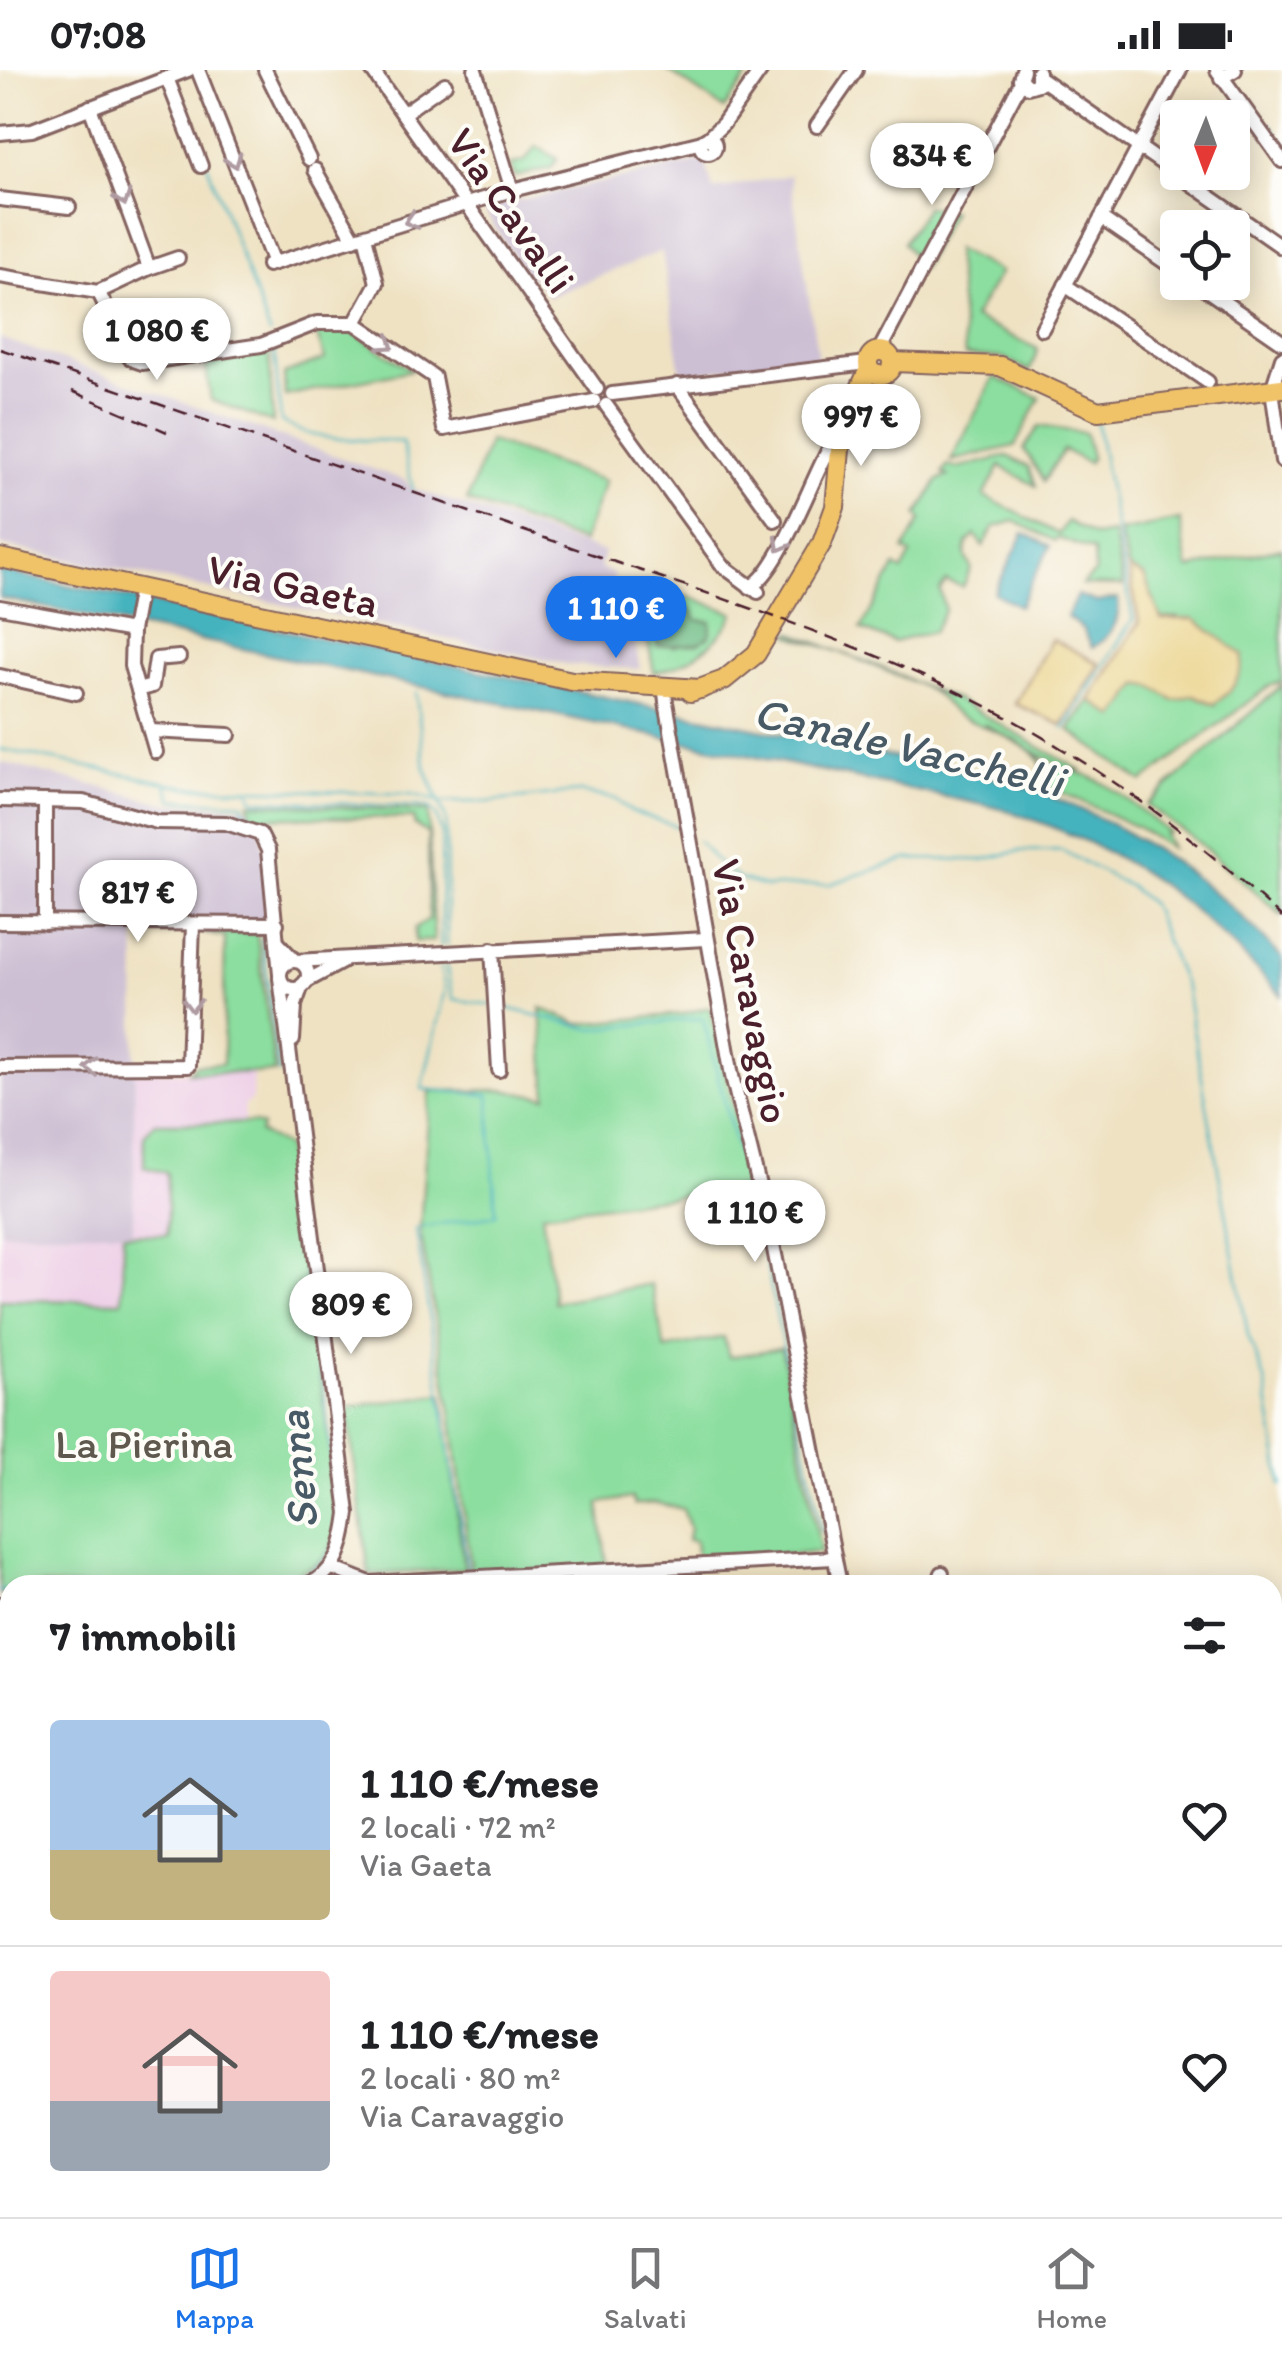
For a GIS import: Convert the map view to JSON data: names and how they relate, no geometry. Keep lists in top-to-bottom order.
{
  "streets": {
    "main road": ["Via Gaeta"],
    "street": ["Via Cavalli", "Via Caravaggio"]
  },
  "crossings": [
    ["Via Cavalli", "Via Gaeta"],
    ["Via Gaeta", "Via Caravaggio"]
  ],
  "water": ["Canale Vacchelli", "Senna"],
  "parks": ["La Pierina"],
  "north": "bottom",
  "page": {
    "status": "07:08",
    "price": [
      "834 €",
      "1 080 €",
      "997 €",
      "1 110 €",
      "817 €",
      "1 110 €",
      "809 €"
    ],
    "heading": "7 immobili",
    "list": [
      {
        "name": "1 110 €/mese",
        "note": "2 locali · 72 m² · Via Gaeta"
      },
      {
        "name": "1 110 €/mese",
        "note": "2 locali · 80 m² · Via Caravaggio"
      }
    ],
    "tabs": ["Mappa", "Salvati", "Home"]
  }
}
